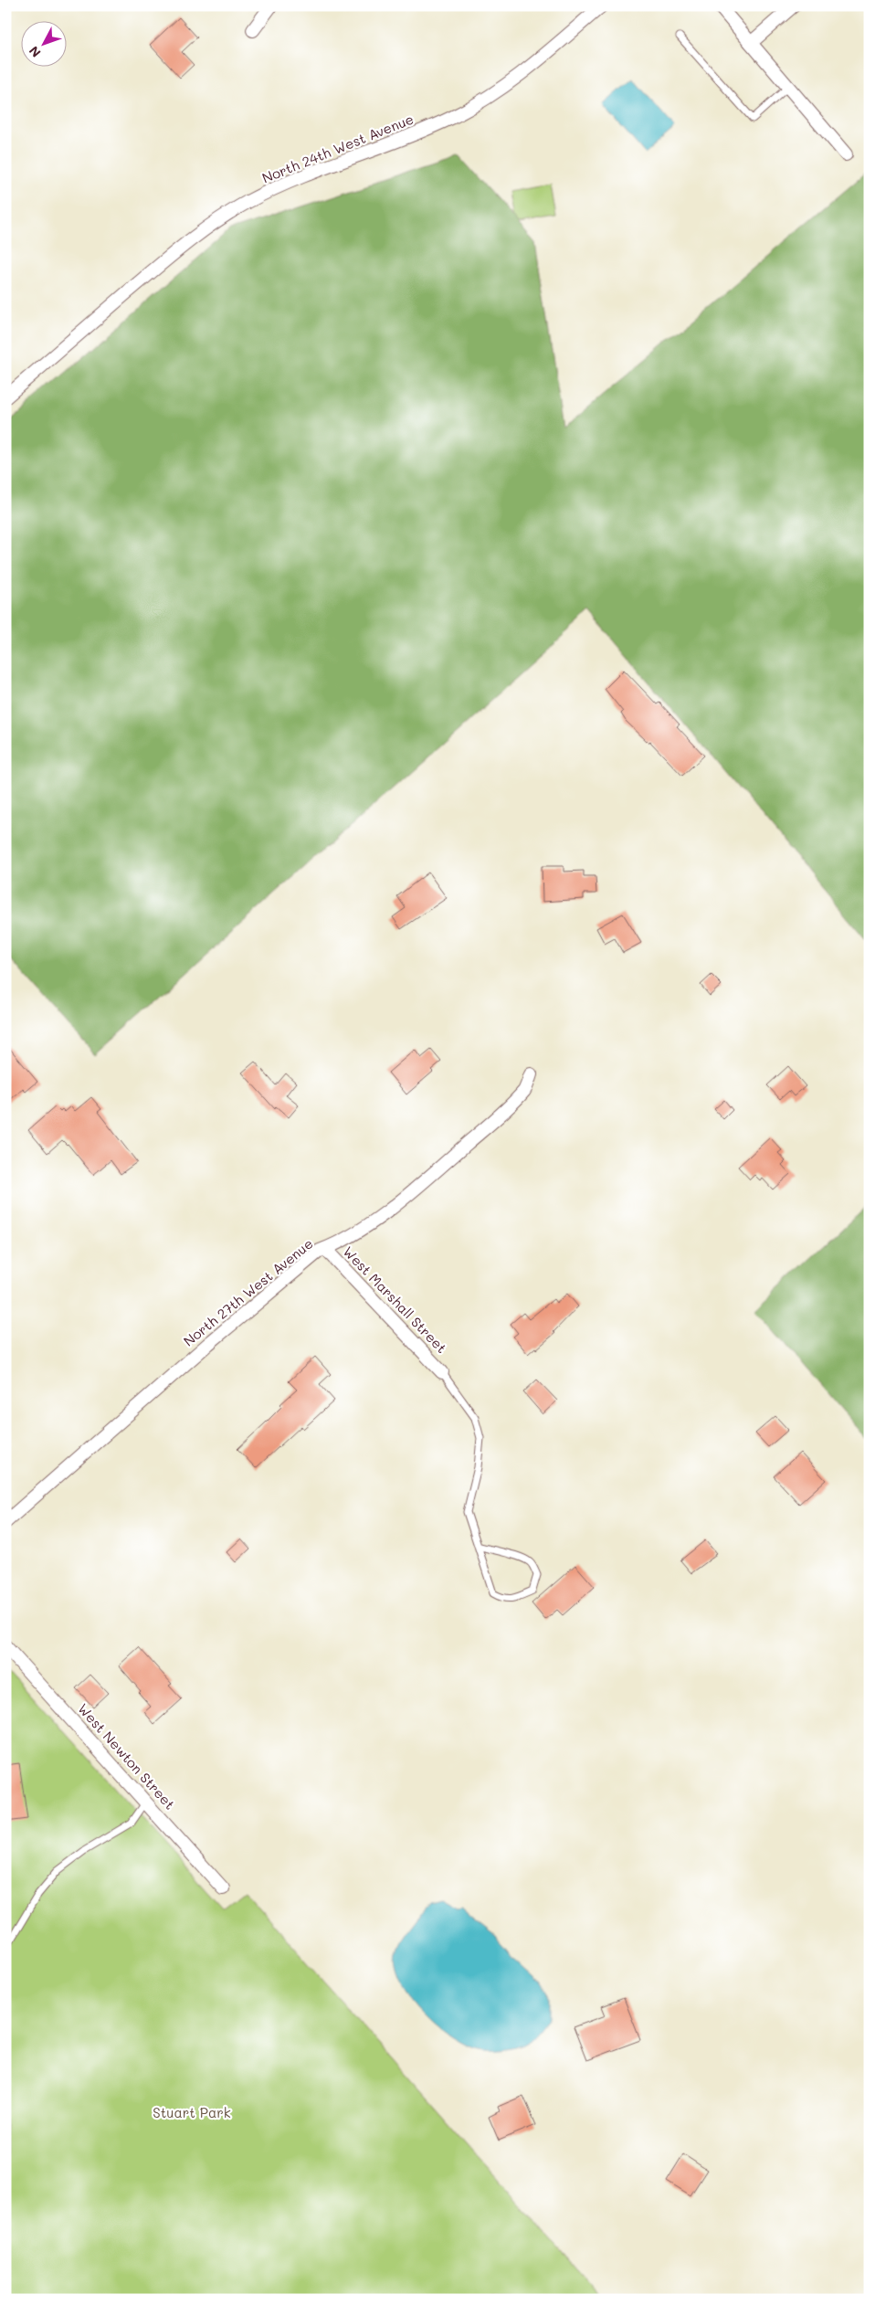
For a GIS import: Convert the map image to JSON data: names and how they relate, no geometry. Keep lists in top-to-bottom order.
{
  "streets": {
    "street": [
      "North 24th West Avenue",
      "North 27th West Avenue",
      "West Marshall Street",
      "West Newton Street"
    ]
  },
  "crossings": [
    ["North 27th West Avenue", "West Marshall Street"]
  ],
  "parks": ["Stuart Park"],
  "north": "bottom left"
}
